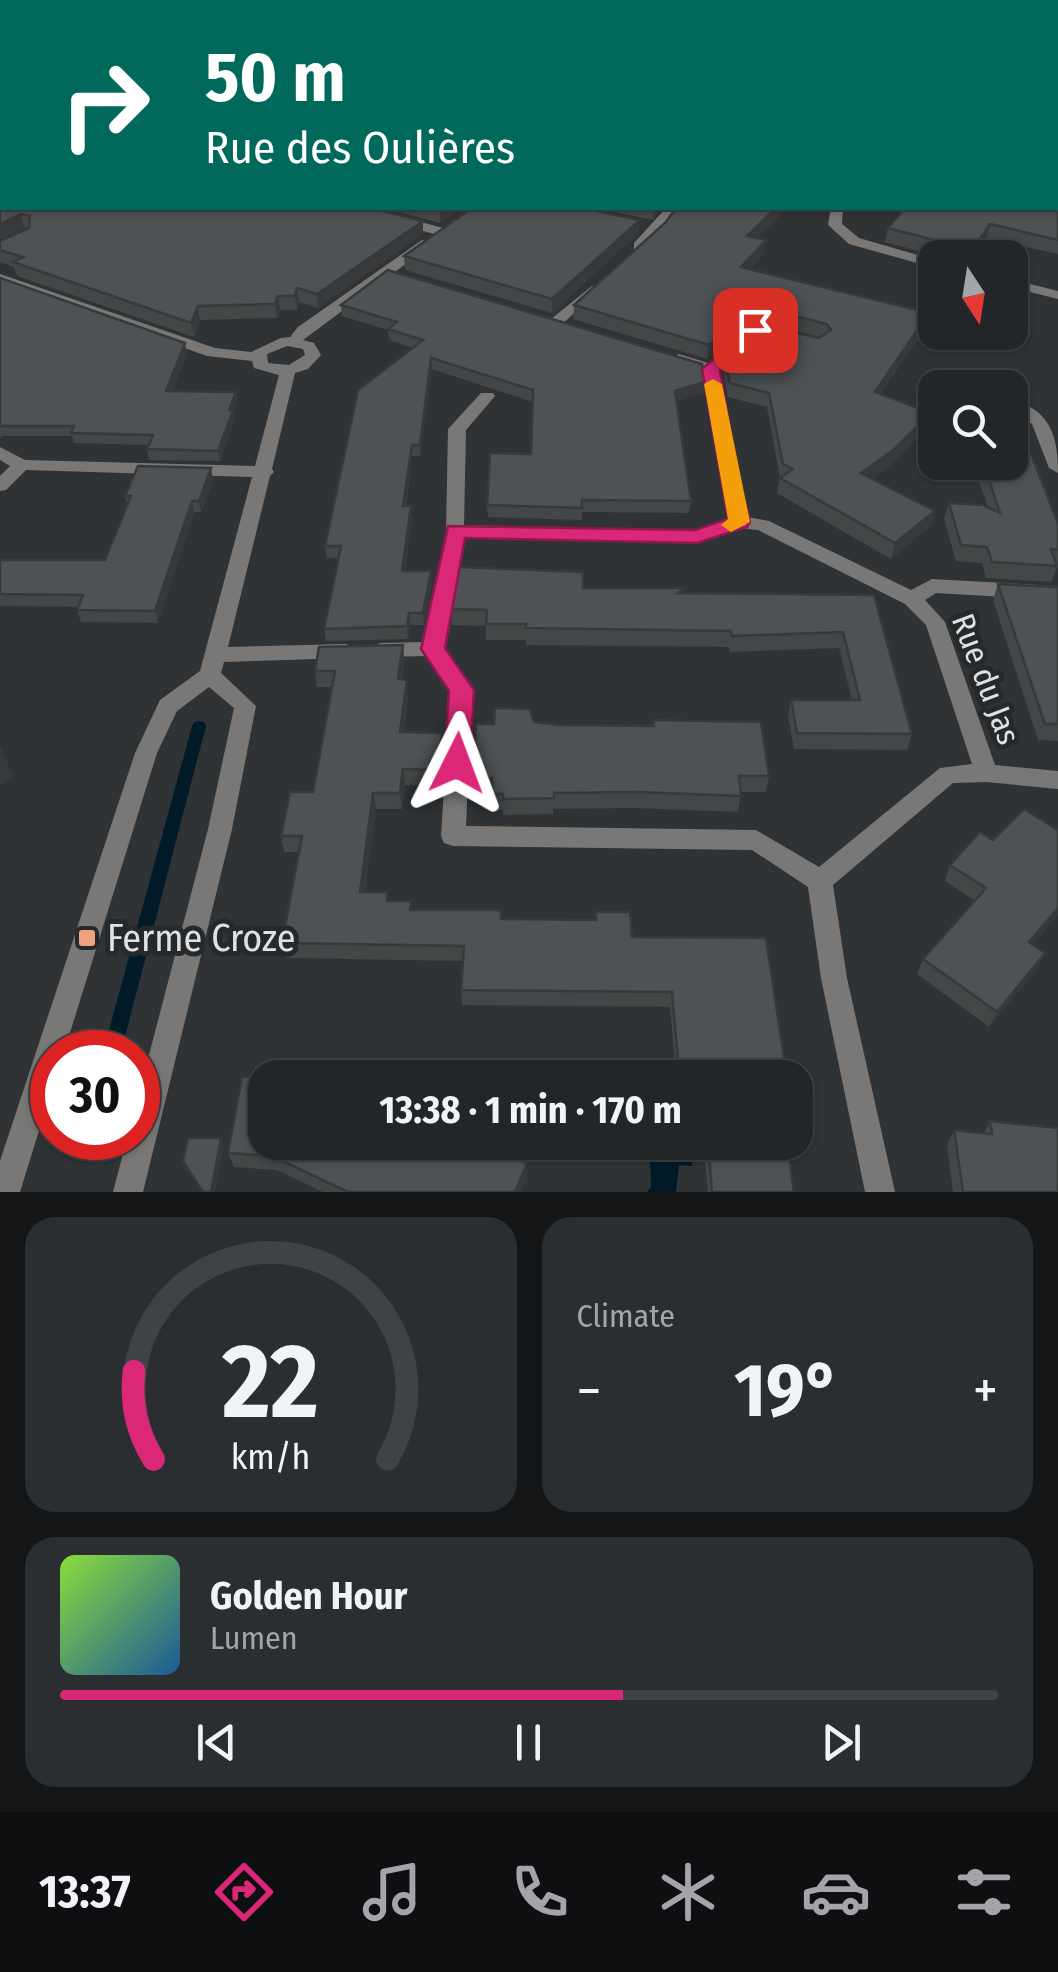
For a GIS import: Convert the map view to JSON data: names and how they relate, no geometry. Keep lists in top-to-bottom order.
{
  "streets": {
    "street": ["Rue du Jas"]
  },
  "places": {
    "transit": ["Ferme Croze"]
  },
  "north": "bottom",
  "page": {
    "turn": ["50 m", "Rue des Oulières"],
    "limit": "30",
    "trip": "13:38 · 1 min · 170 m",
    "tile": "Climate",
    "heat": ["−", "19°", "+"],
    "song": ["Golden Hour", "Lumen"],
    "tabs": "13:37",
    "gauge": ["22", "km/h"]
  }
}
